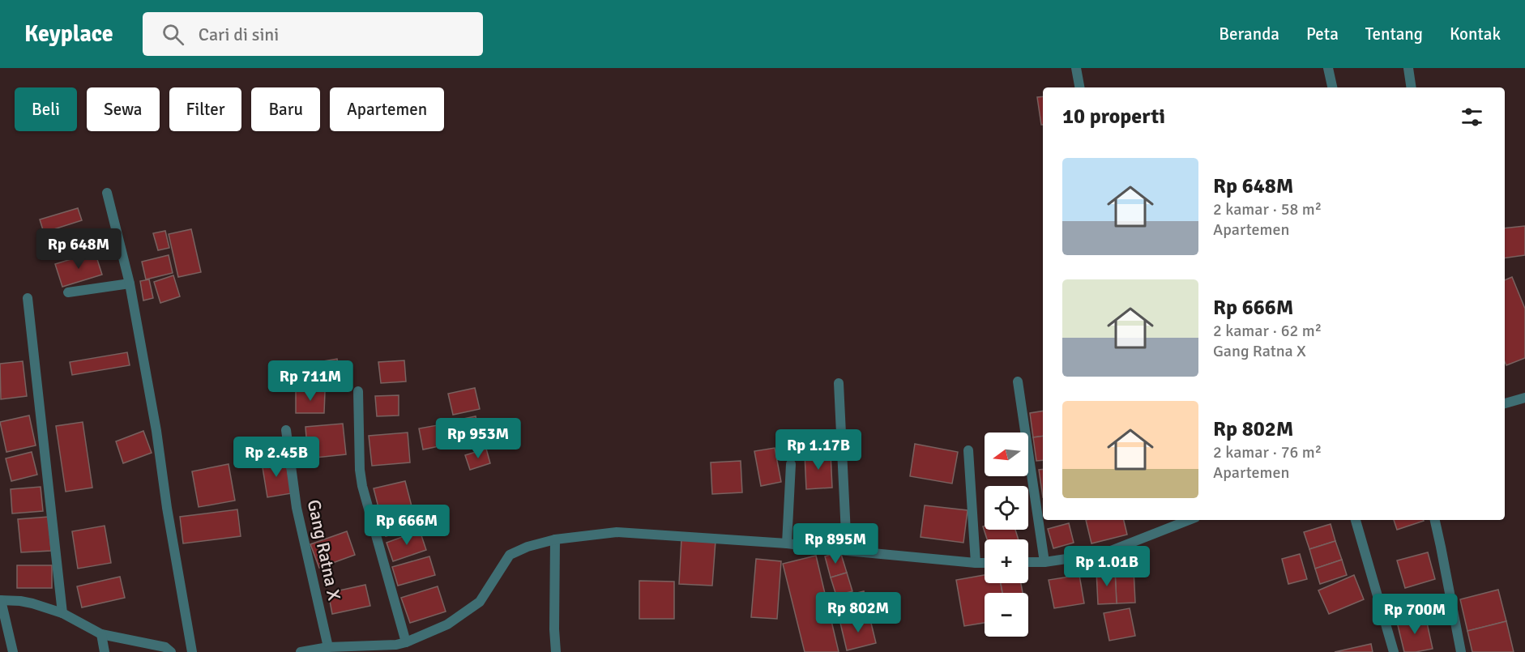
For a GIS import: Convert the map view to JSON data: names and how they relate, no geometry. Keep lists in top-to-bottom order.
{
  "streets": {
    "street": ["Gang Ratna X"]
  },
  "north": "left",
  "page": {
    "header": "Keyplace",
    "search": "Cari di sini",
    "nav": [
      "Beranda",
      "Peta",
      "Tentang",
      "Kontak"
    ],
    "chip": [
      "Beli",
      "Sewa",
      "Filter",
      "Baru",
      "Apartemen"
    ],
    "heading": "10 properti",
    "list": [
      {
        "name": "Rp 648M",
        "note": "2 kamar · 58 m² · Apartemen"
      },
      {
        "name": "Rp 666M",
        "note": "2 kamar · 62 m² · Gang Ratna X"
      },
      {
        "name": "Rp 802M",
        "note": "2 kamar · 76 m² · Apartemen"
      }
    ],
    "price": [
      "Rp 648M",
      "Rp 711M",
      "Rp 953M",
      "Rp 1.17B",
      "Rp 2.45B",
      "Rp 666M",
      "Rp 895M",
      "Rp 1.01B",
      "Rp 802M",
      "Rp 700M"
    ],
    "map_buttons": ["+", "−"]
  }
}
